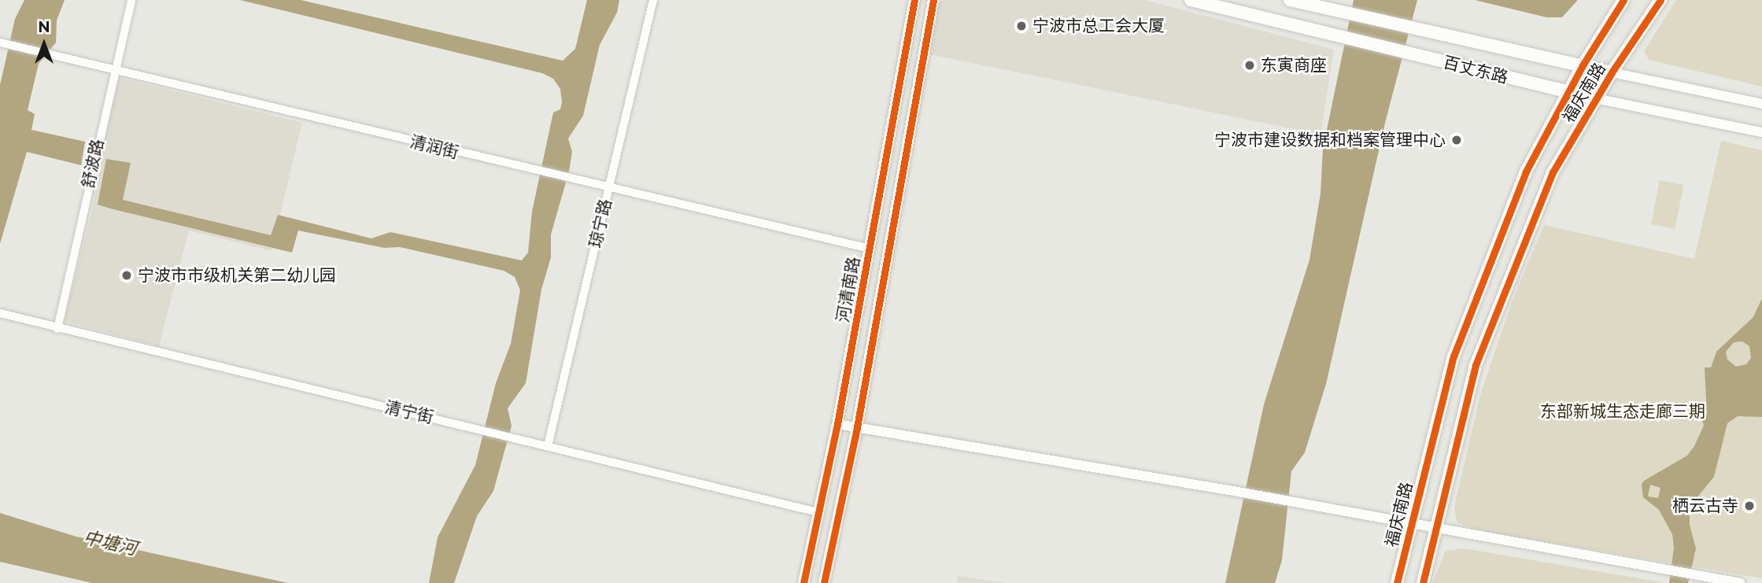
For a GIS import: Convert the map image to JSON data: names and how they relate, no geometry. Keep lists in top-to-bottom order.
{
  "streets": {
    "main road": ["百丈东路", "福庆南路", "河清南路"],
    "street": [
      "清润街",
      "舒波路",
      "琼宁路",
      "清宁街"
    ]
  },
  "crossings": [
    ["百丈东路", "福庆南路"],
    ["清润街", "舒波路"],
    ["清润街", "琼宁路"],
    ["清润街", "河清南路"],
    ["舒波路", "清宁街"],
    ["琼宁路", "清宁街"],
    ["河清南路", "清宁街"]
  ],
  "water": ["中塘河"],
  "parks": ["东部新城生态走廊三期"],
  "places": [
    "宁波市总工会大厦",
    "东寅商座",
    "宁波市建设数据和档案管理中心",
    "宁波市市级机关第二幼儿园",
    "栖云古寺"
  ],
  "north": "top"
}
